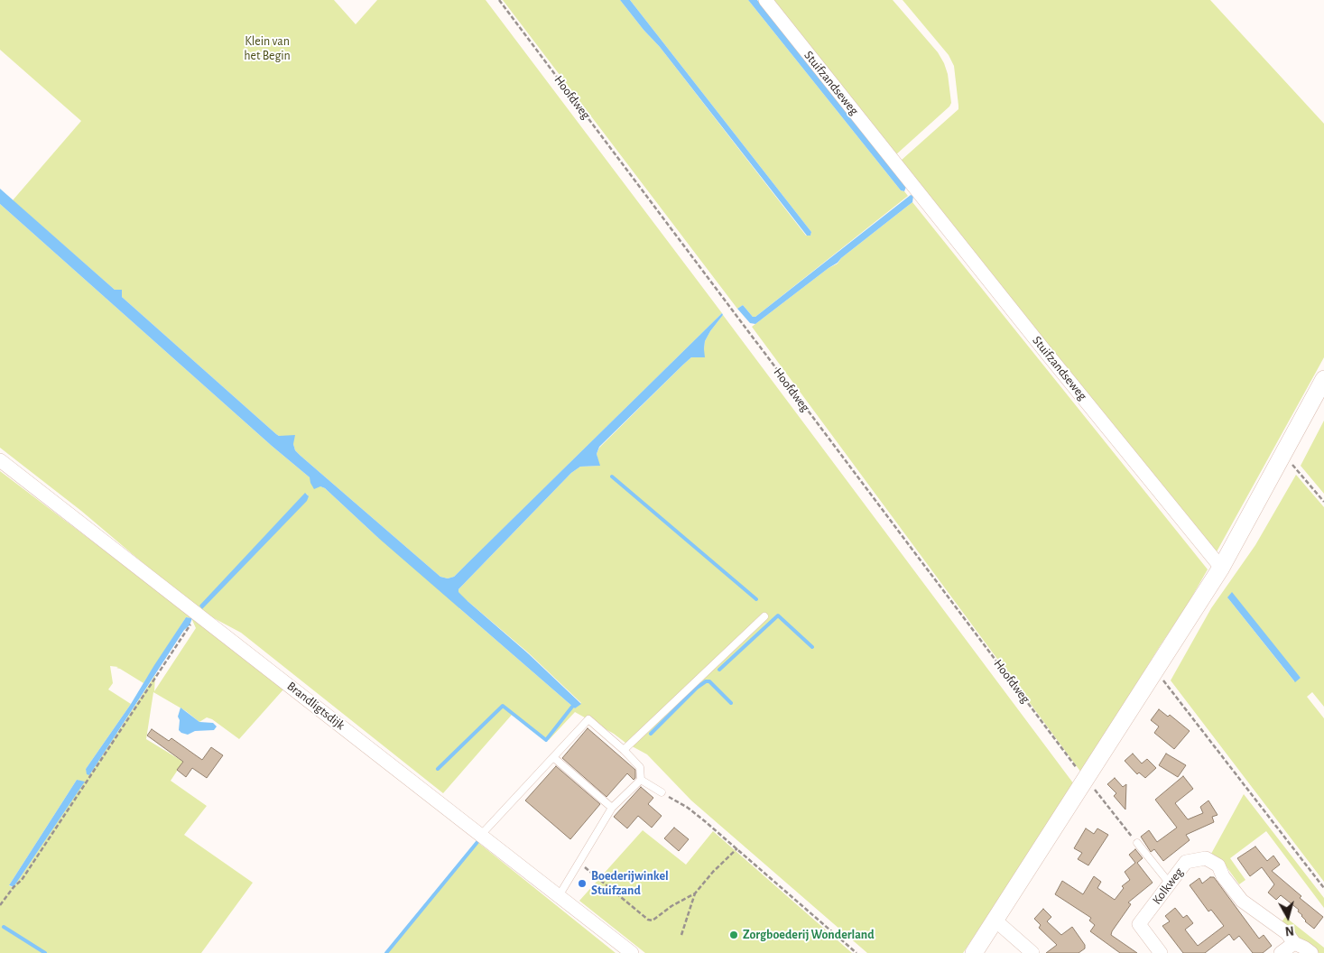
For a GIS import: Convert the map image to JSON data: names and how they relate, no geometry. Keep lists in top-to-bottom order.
{
  "streets": {
    "street": ["Stuifzandseweg", "Brandligtsdijk", "Kolkweg"],
    "path": ["Hoofdweg"]
  },
  "parks": ["Klein van het Begin"],
  "places": ["Boederijwinkel Stuifzand", "Zorgboederij Wonderland"],
  "north": "bottom"
}
